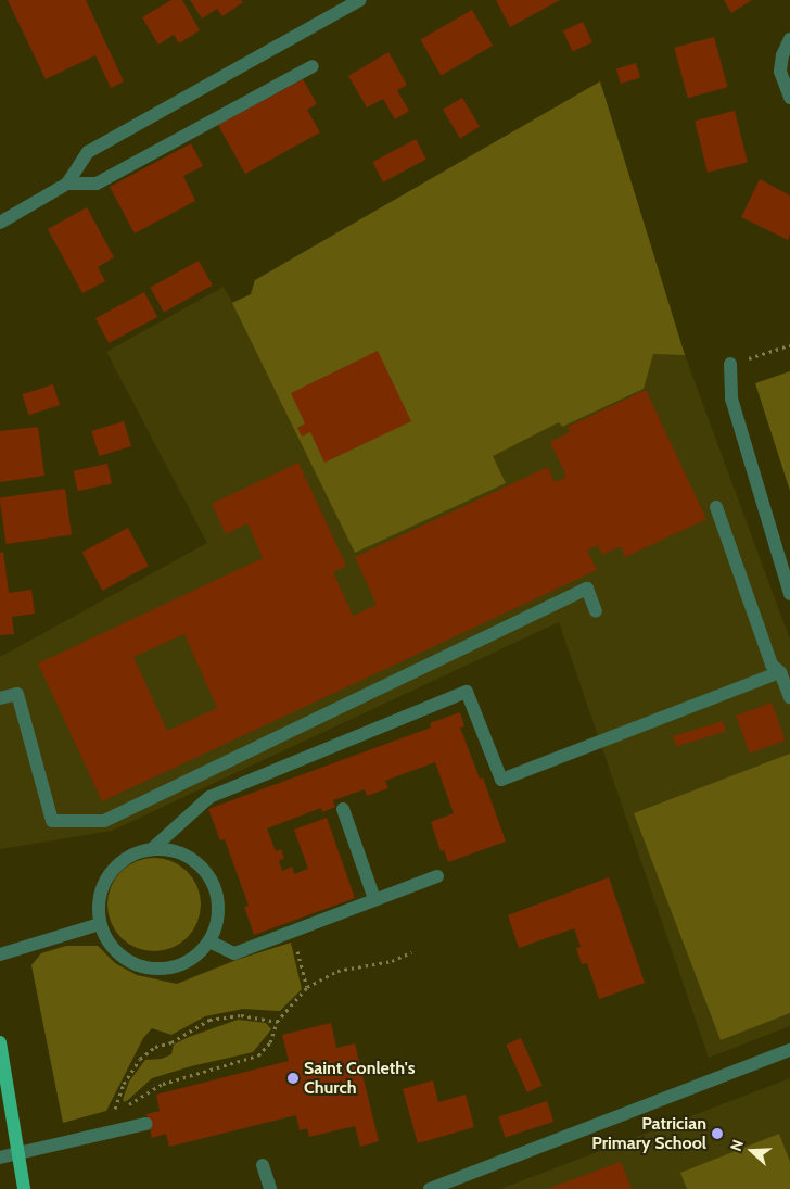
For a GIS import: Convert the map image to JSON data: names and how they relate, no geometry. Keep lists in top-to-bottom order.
{
  "places": ["Saint Conleth's Church", "Patrician Primary School"],
  "north": "left"
}
